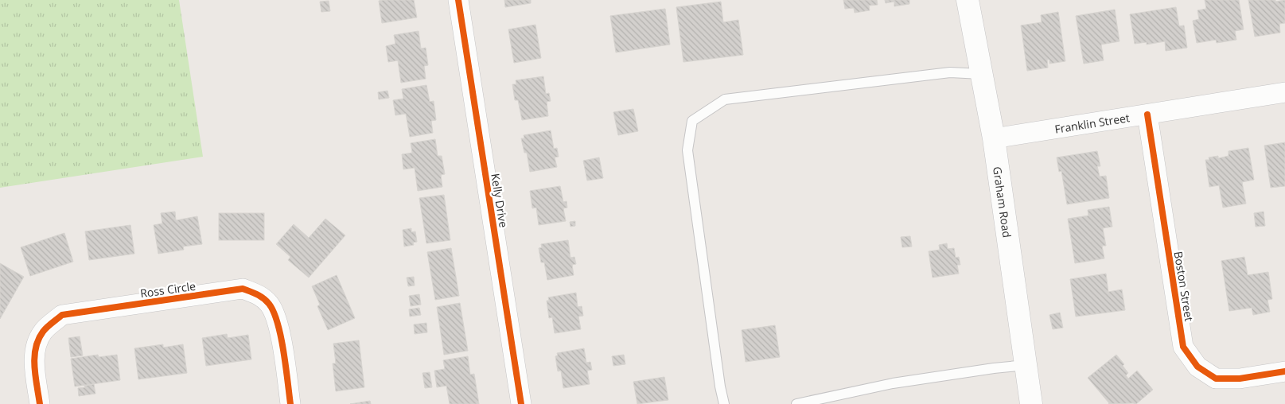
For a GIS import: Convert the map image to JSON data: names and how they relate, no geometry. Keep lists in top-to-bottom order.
{
  "streets": {
    "main road": ["Graham Road"],
    "street": [
      "Franklin Street",
      "Kelly Drive",
      "Boston Street",
      "Ross Circle"
    ]
  },
  "crossings": [
    ["Franklin Street", "Graham Road"],
    ["Franklin Street", "Boston Street"]
  ]
}
